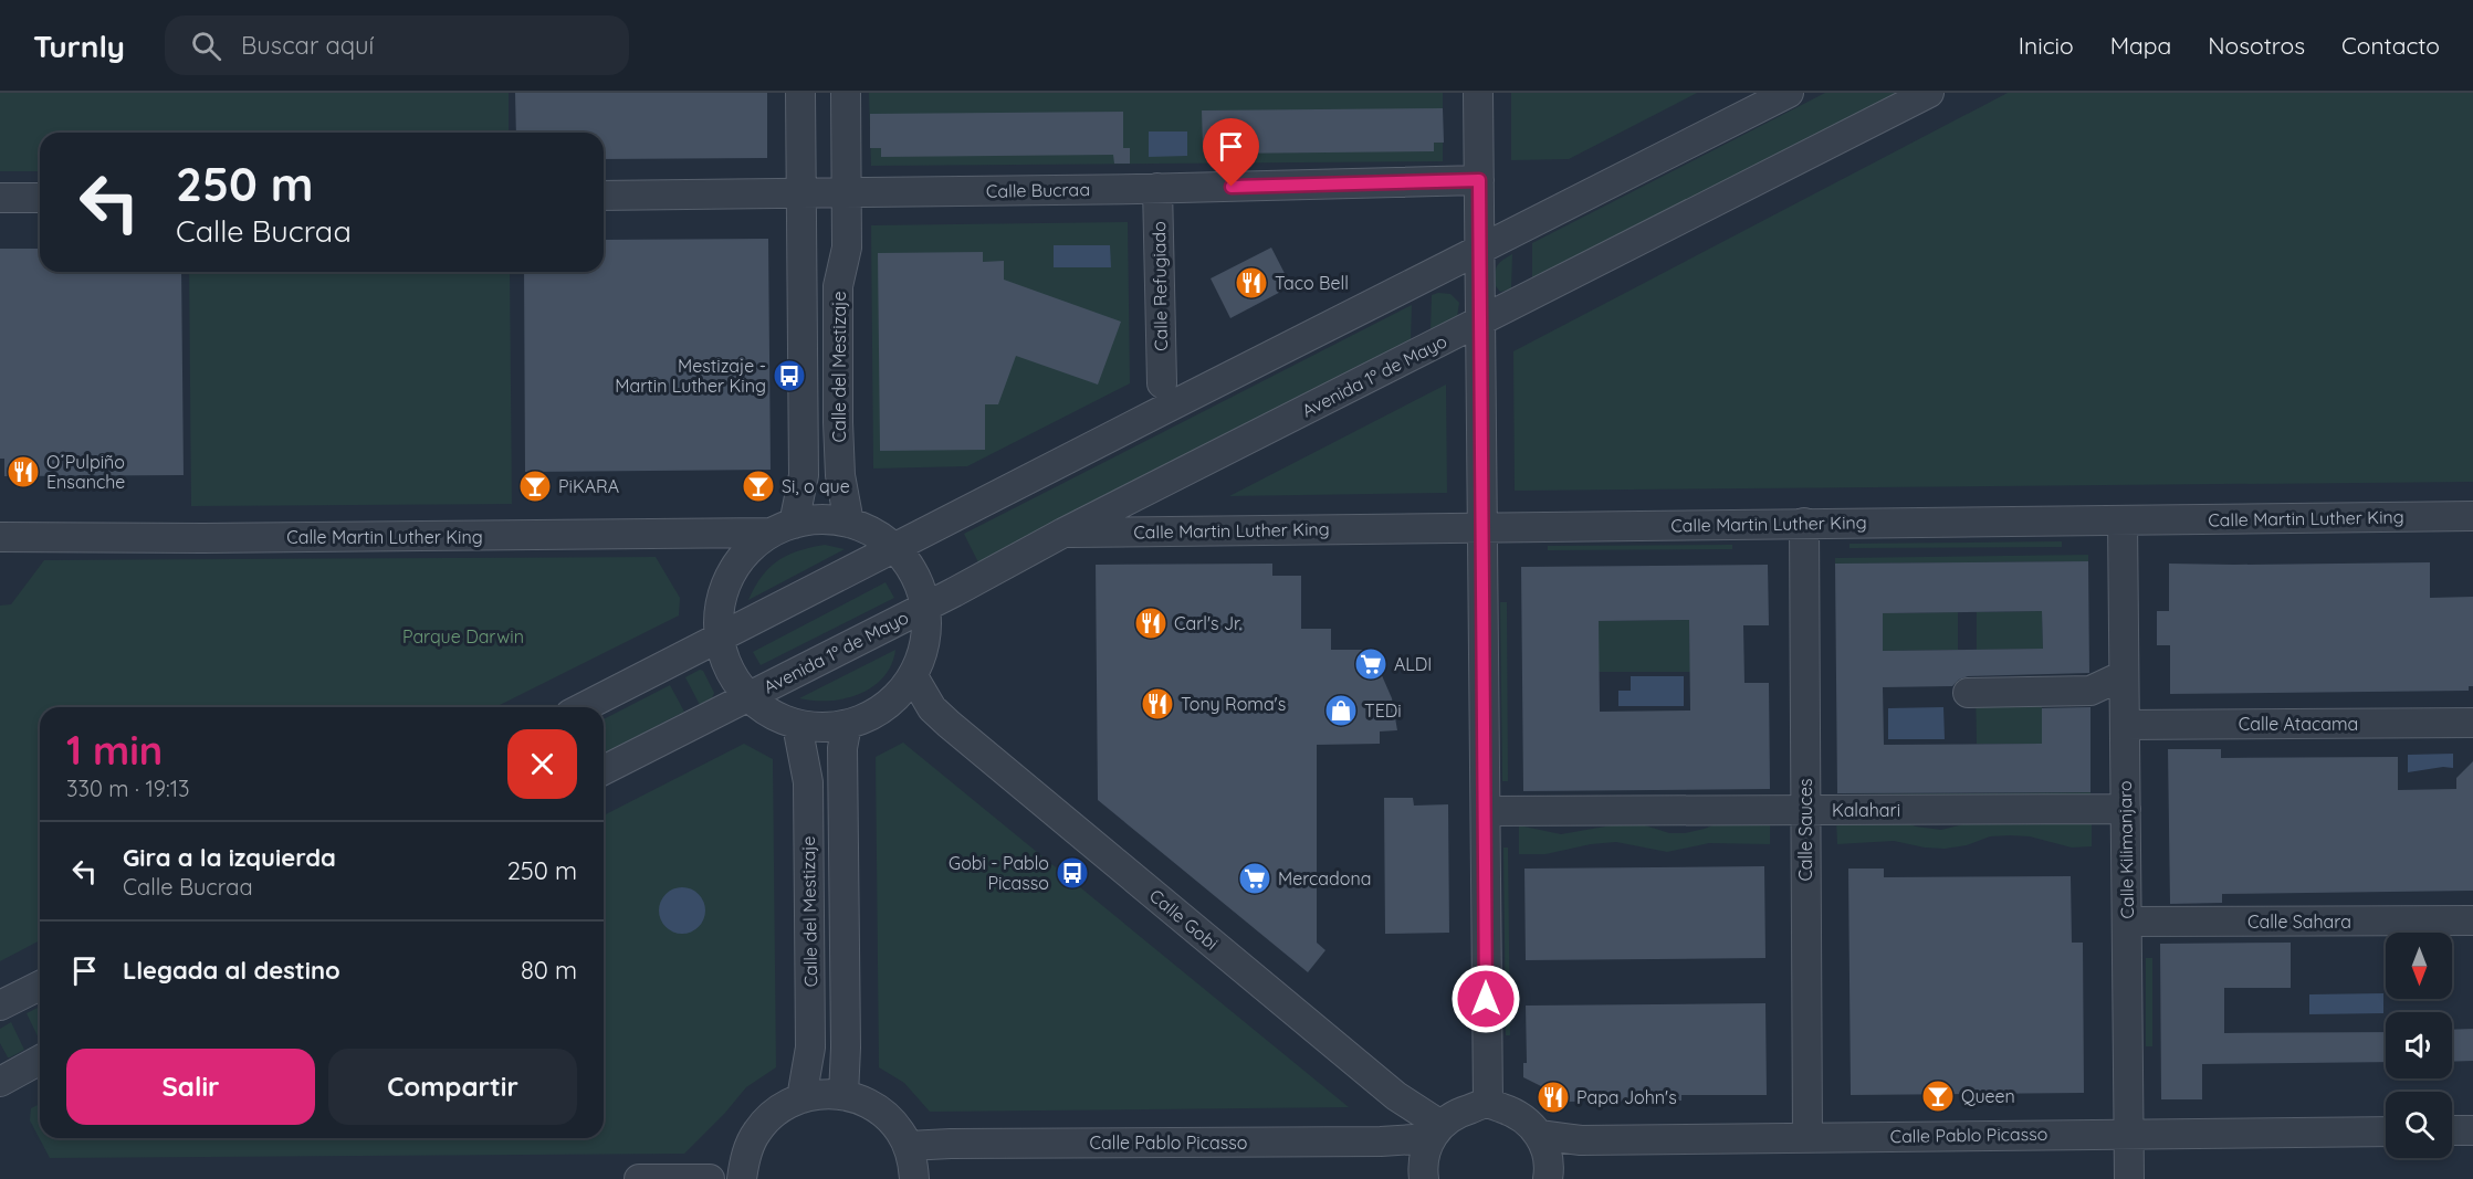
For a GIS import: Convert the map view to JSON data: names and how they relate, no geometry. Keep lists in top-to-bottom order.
{
  "streets": {
    "street": [
      "Calle Bucraa",
      "Calle Refugiado",
      "Calle del Mestizaje",
      "Avenida 1º de Mayo",
      "Calle Martin Luther King",
      "Calle Atacama",
      "Kalahari",
      "Calle Sauces",
      "Calle Kilimanjaro",
      "Calle Gobi",
      "Calle Sahara",
      "Calle Pablo Picasso"
    ]
  },
  "crossings": [
    ["Calle Bucraa", "Calle Refugiado"],
    ["Calle Bucraa", "Calle del Mestizaje"],
    ["Calle del Mestizaje", "Avenida 1º de Mayo"],
    ["Calle del Mestizaje", "Calle Martin Luther King"],
    ["Avenida 1º de Mayo", "Calle Martin Luther King"],
    ["Avenida 1º de Mayo", "Calle Gobi"],
    ["Calle Martin Luther King", "Calle Sauces"],
    ["Calle Martin Luther King", "Calle Kilimanjaro"],
    ["Calle Atacama", "Calle Kilimanjaro"],
    ["Kalahari", "Calle Sauces"],
    ["Kalahari", "Calle Kilimanjaro"],
    ["Calle Sauces", "Calle Pablo Picasso"],
    ["Calle Kilimanjaro", "Calle Sahara"],
    ["Calle Kilimanjaro", "Calle Pablo Picasso"],
    ["Calle Gobi", "Calle Pablo Picasso"]
  ],
  "parks": ["Parque Darwin"],
  "places": {
    "restaurant": [
      "Taco Bell",
      "O´Pulpiño Ensanche",
      "Carl's Jr.",
      "Tony Roma's",
      "Papa John's"
    ],
    "bus stop": ["Mestizaje - Martin Luther King", "Gobi - Pablo Picasso"],
    "bar": ["PiKARA", "Si, o que", "Queen"],
    "supermarket": ["ALDI", "Mercadona"],
    "shop": ["TEDi"]
  },
  "north": "bottom",
  "page": {
    "header": "Turnly",
    "search": "Buscar aquí",
    "nav": [
      "Inicio",
      "Mapa",
      "Nosotros",
      "Contacto"
    ],
    "turn": ["250 m", "Calle Bucraa"],
    "heading": ["1 min", "330 m · 19:13"],
    "list": [
      {
        "name": "Gira a la izquierda",
        "note": "Calle Bucraa",
        "value": "250 m"
      },
      {
        "name": "Llegada al destino",
        "value": "80 m"
      }
    ],
    "buttons": ["Salir", "Compartir"]
  }
}
